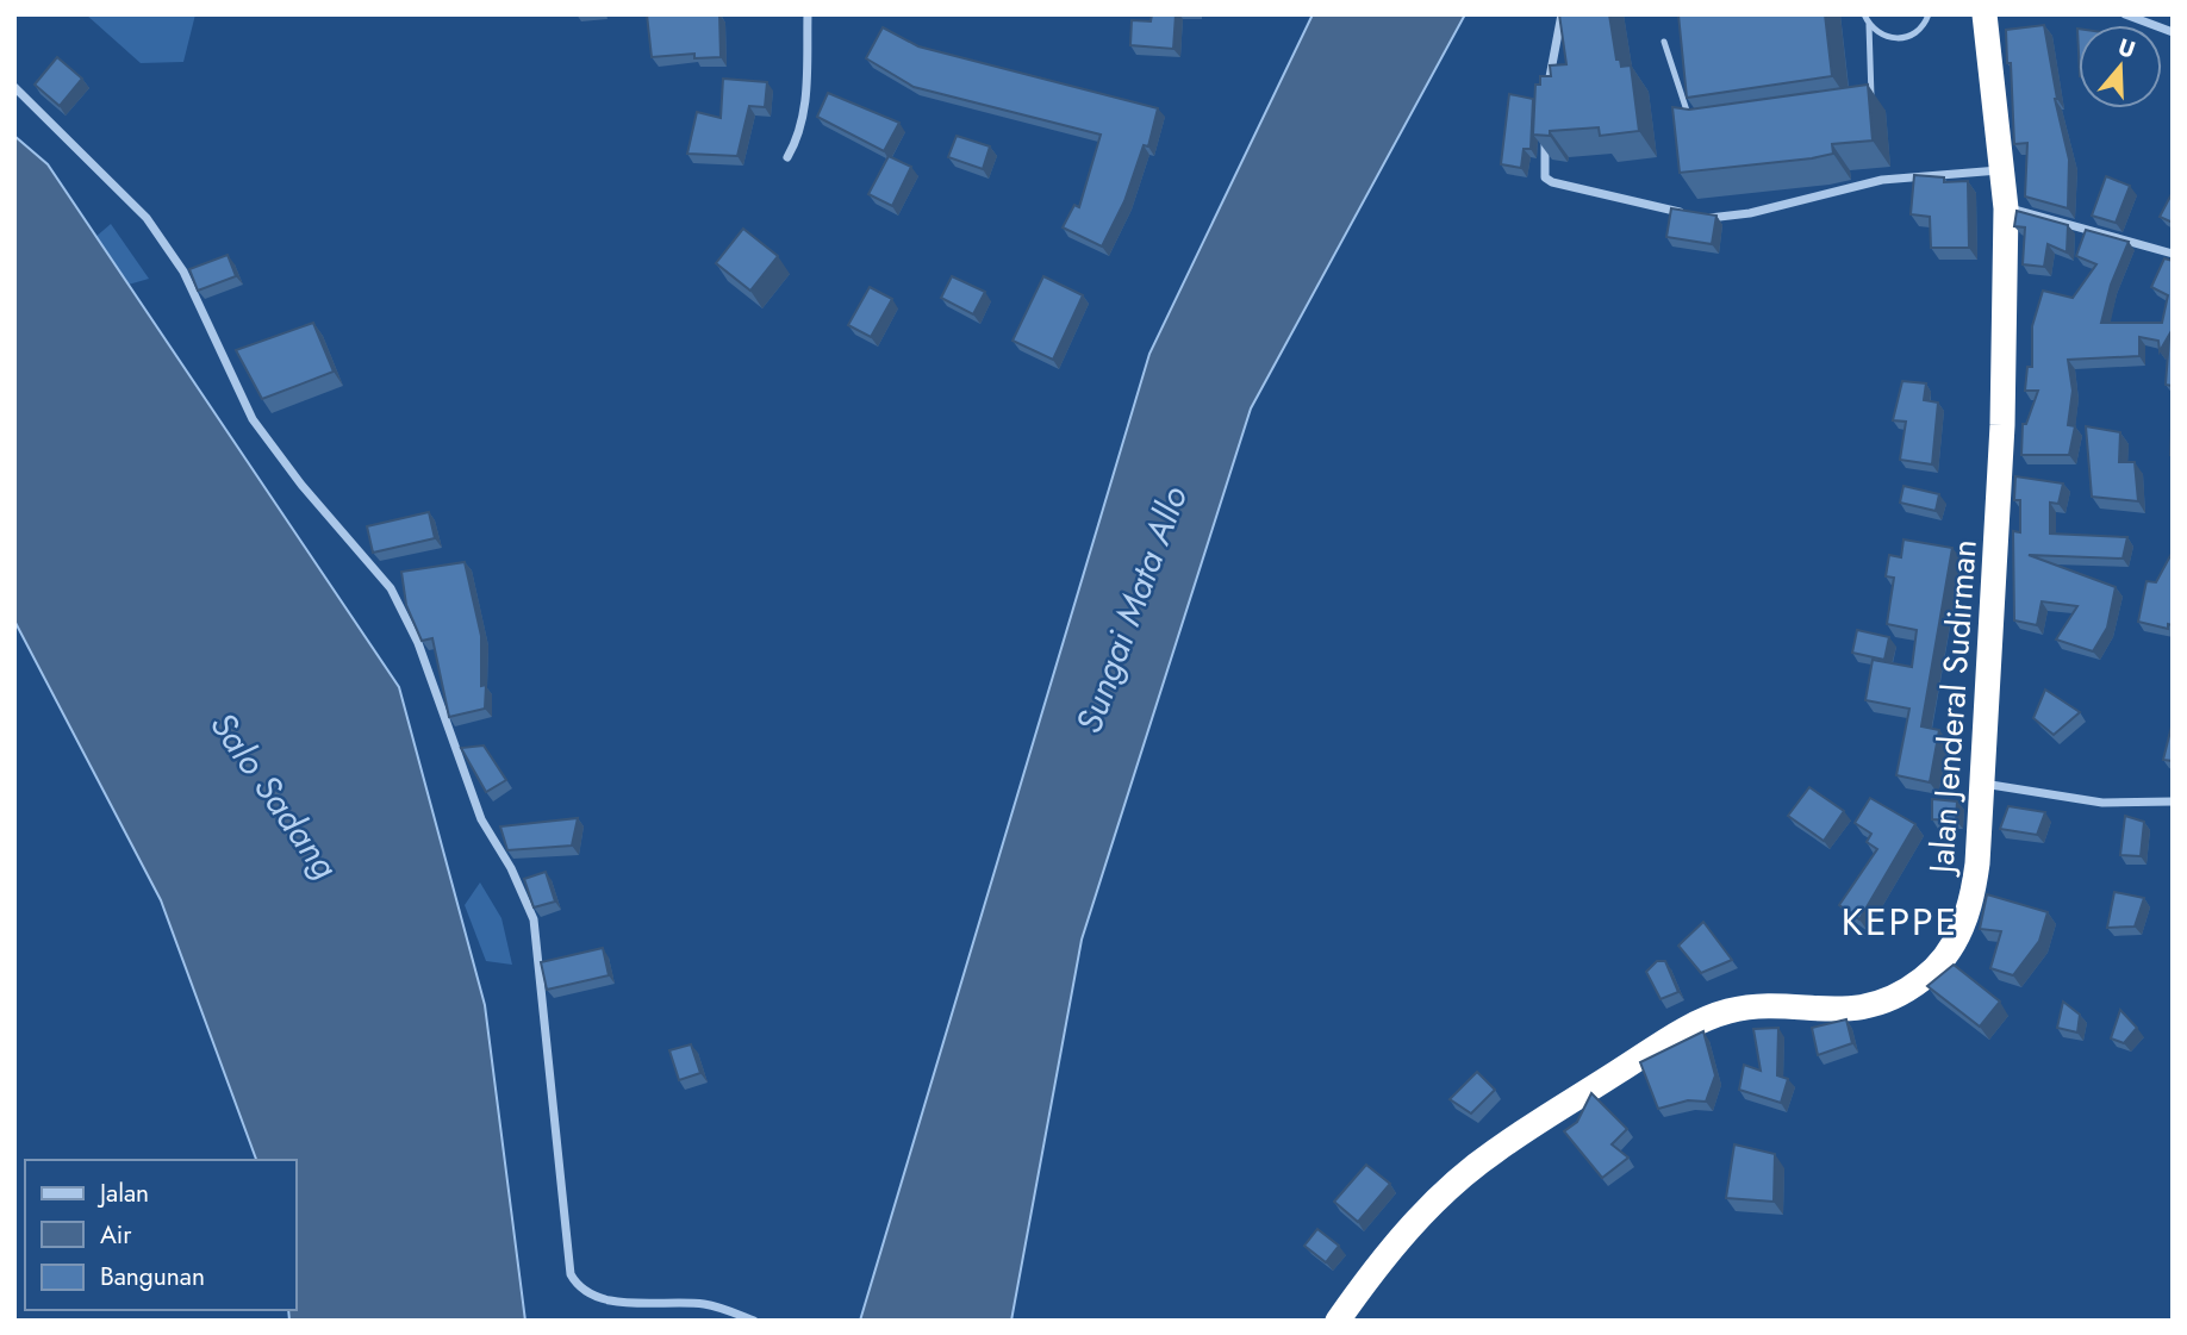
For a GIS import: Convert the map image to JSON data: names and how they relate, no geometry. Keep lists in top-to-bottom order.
{
  "streets": {
    "highway": ["Jalan Jenderal Sudirman"]
  },
  "districts": ["KEPPE"],
  "water": ["Sungai Mata Allo", "Salo Sadang"],
  "legend": ["Jalan", "Air", "Bangunan"],
  "north": "top"
}
